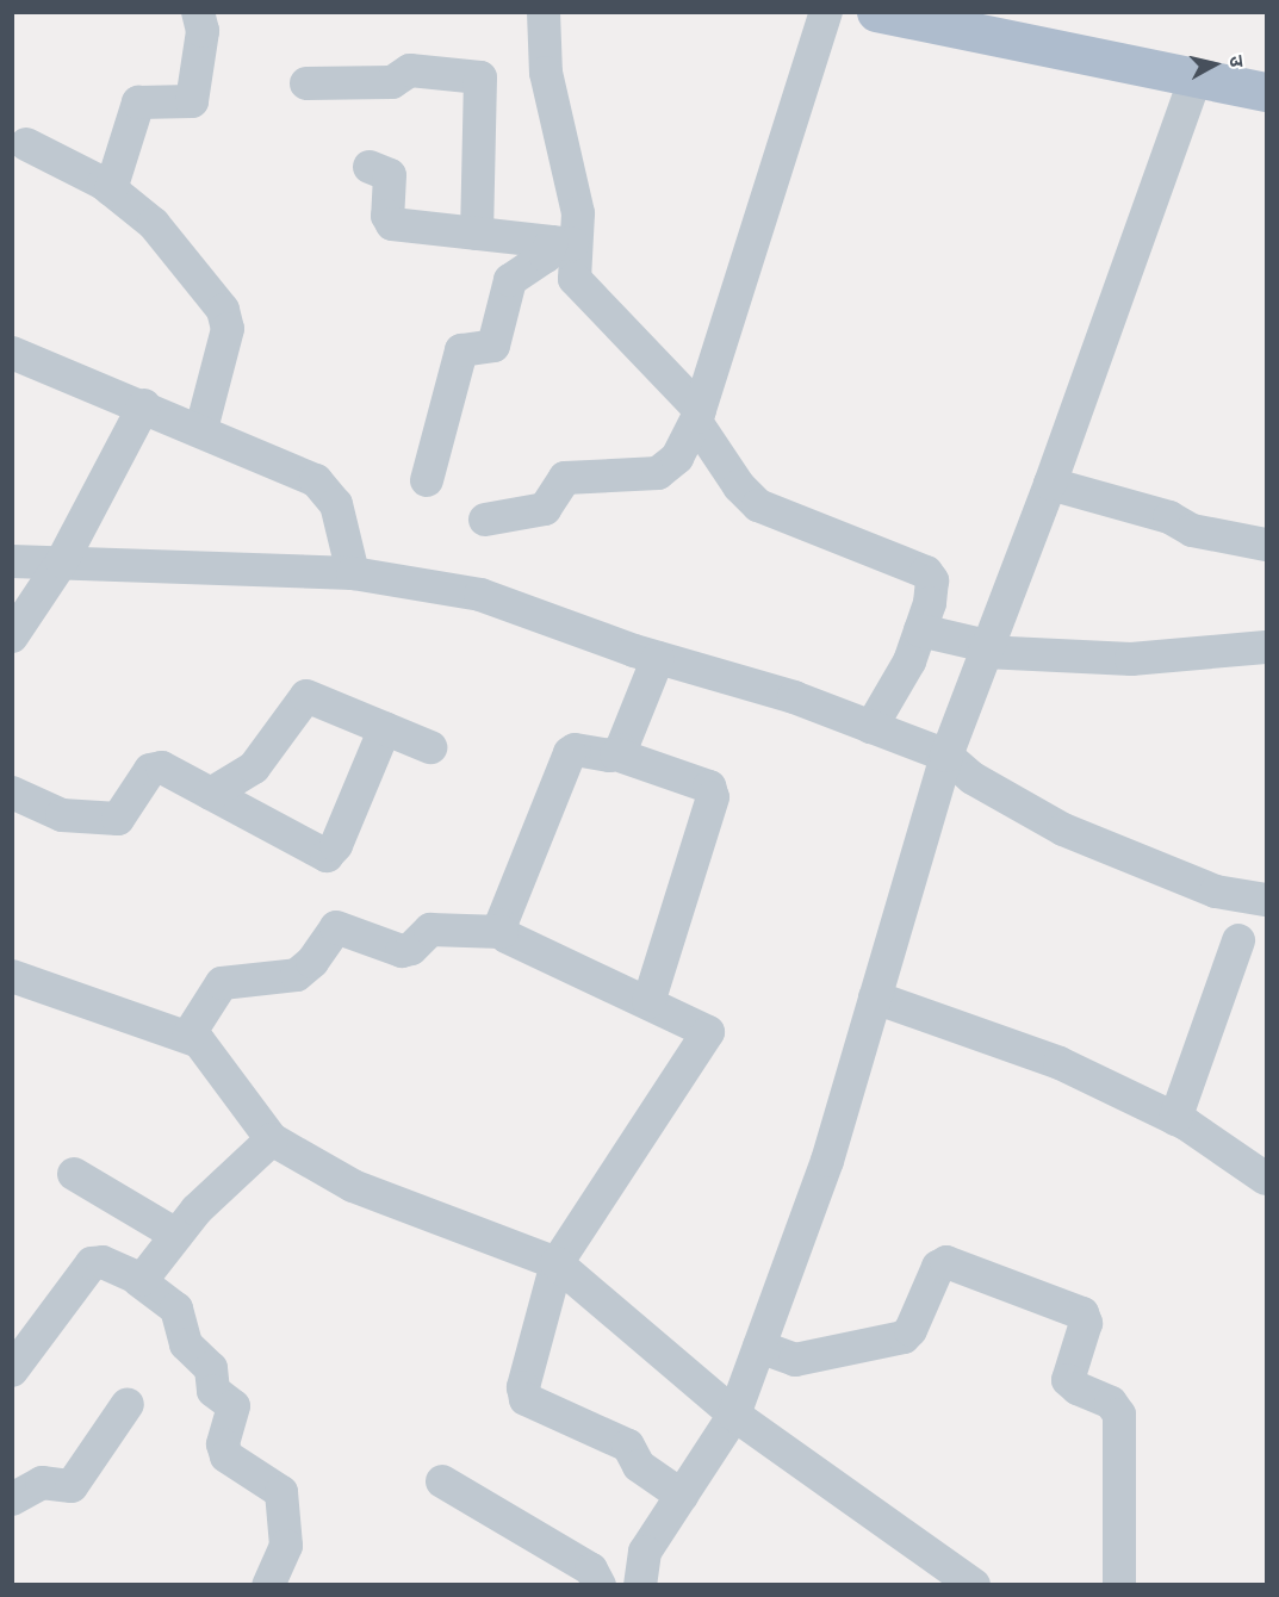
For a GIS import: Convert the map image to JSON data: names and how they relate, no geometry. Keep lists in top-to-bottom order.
{
  "north": "right"
}
